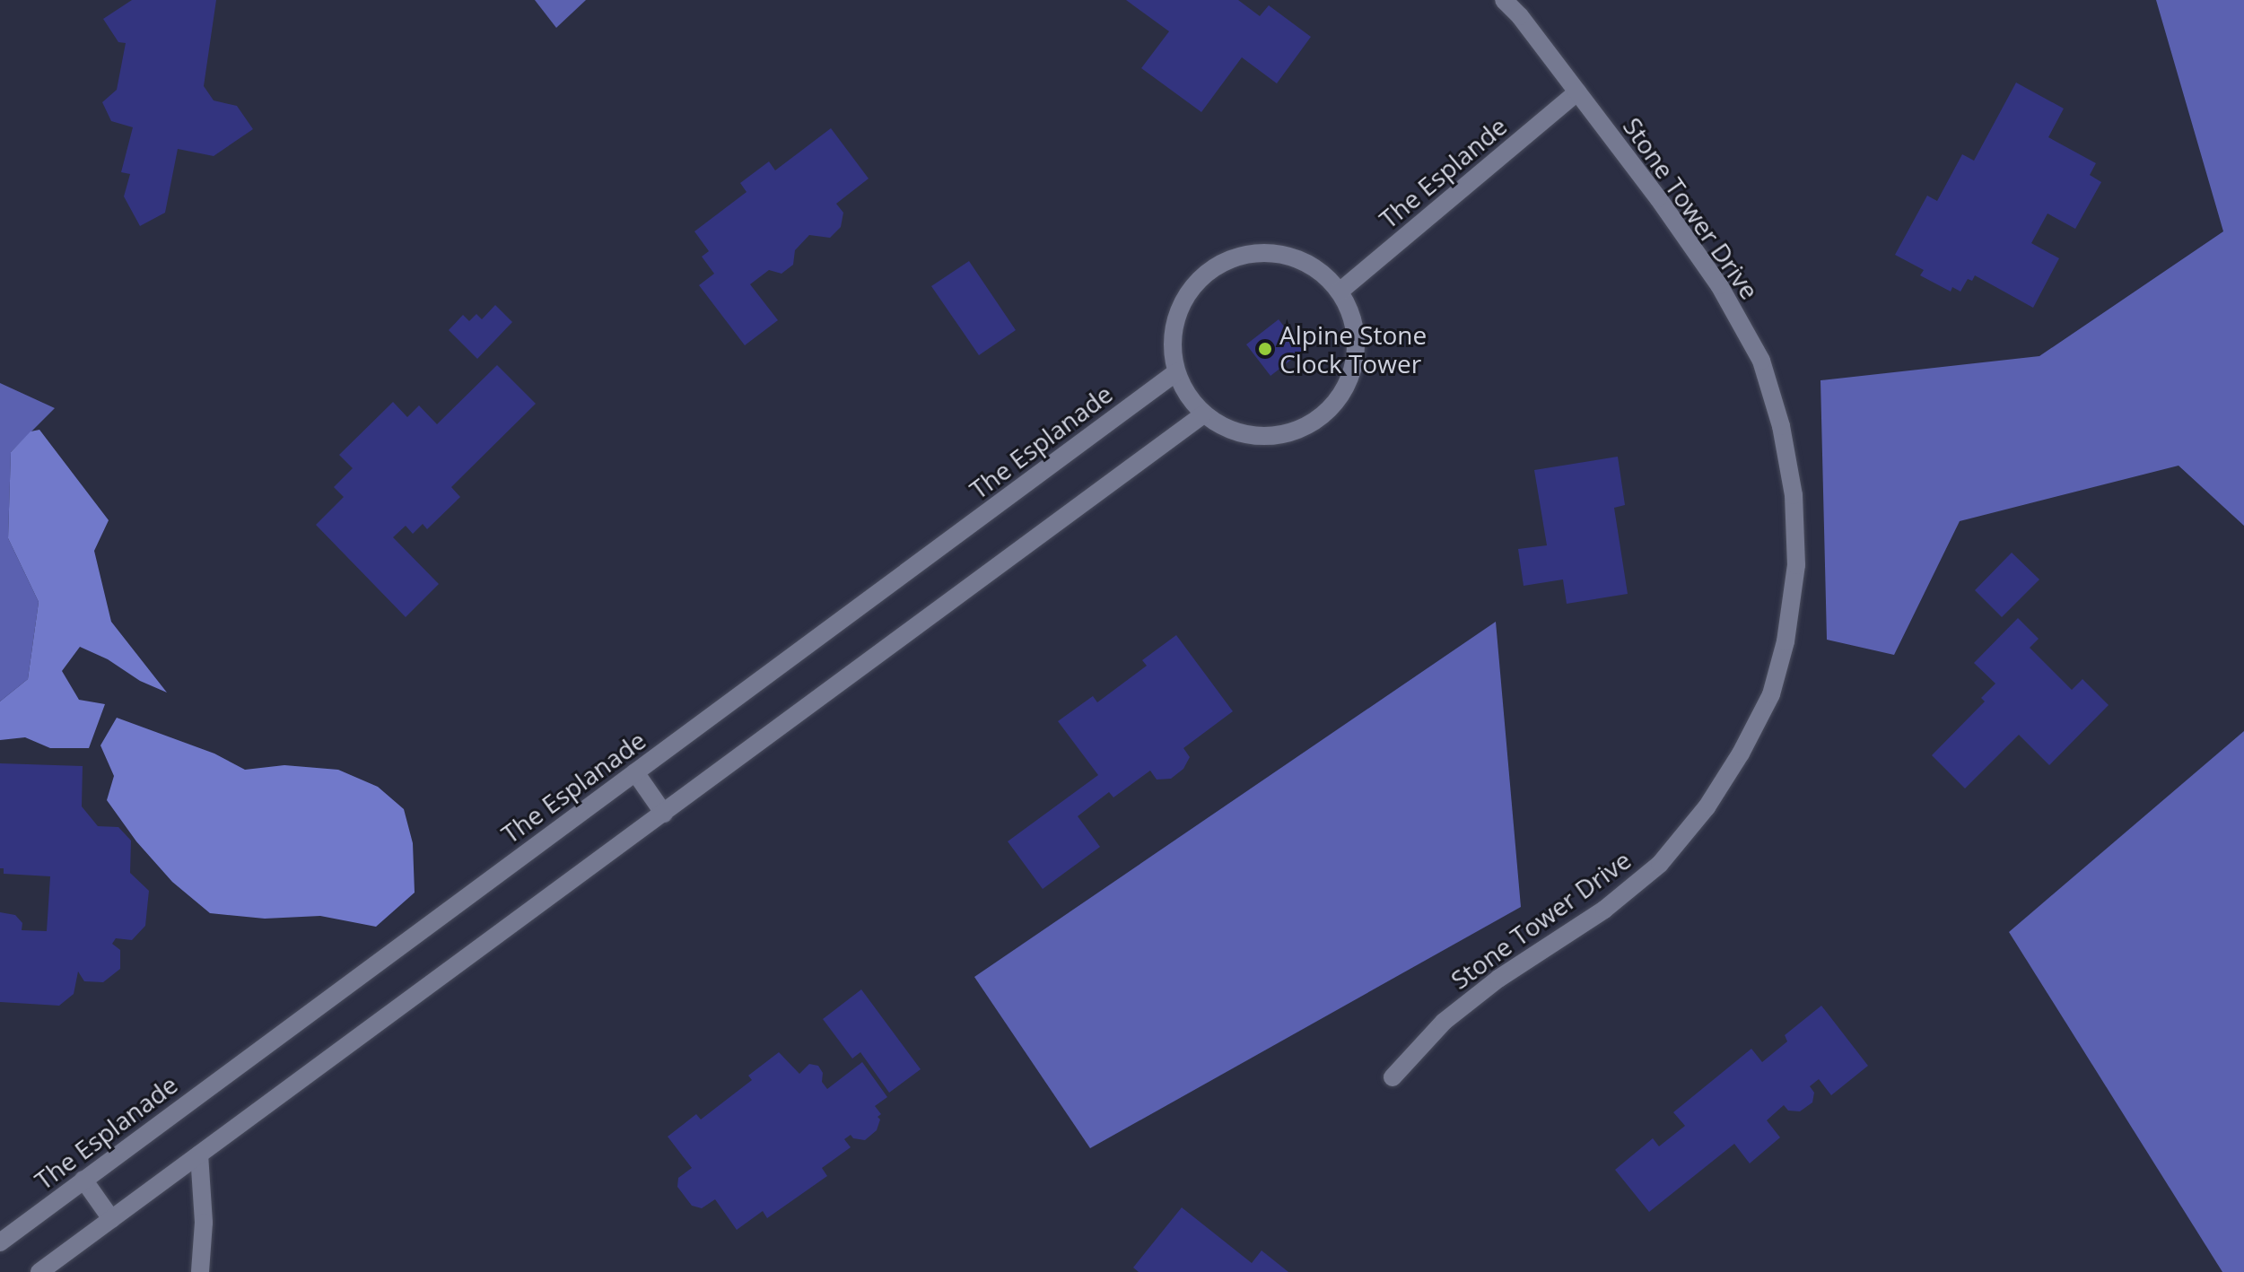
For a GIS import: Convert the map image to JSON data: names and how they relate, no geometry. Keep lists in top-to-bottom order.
{
  "streets": {
    "street": ["The Esplande", "Stone Tower Drive", "The Esplanade"]
  },
  "crossings": [
    ["The Esplande", "Stone Tower Drive"],
    ["The Esplande", "The Esplanade"]
  ],
  "places": ["Alpine Stone Clock Tower"]
}
